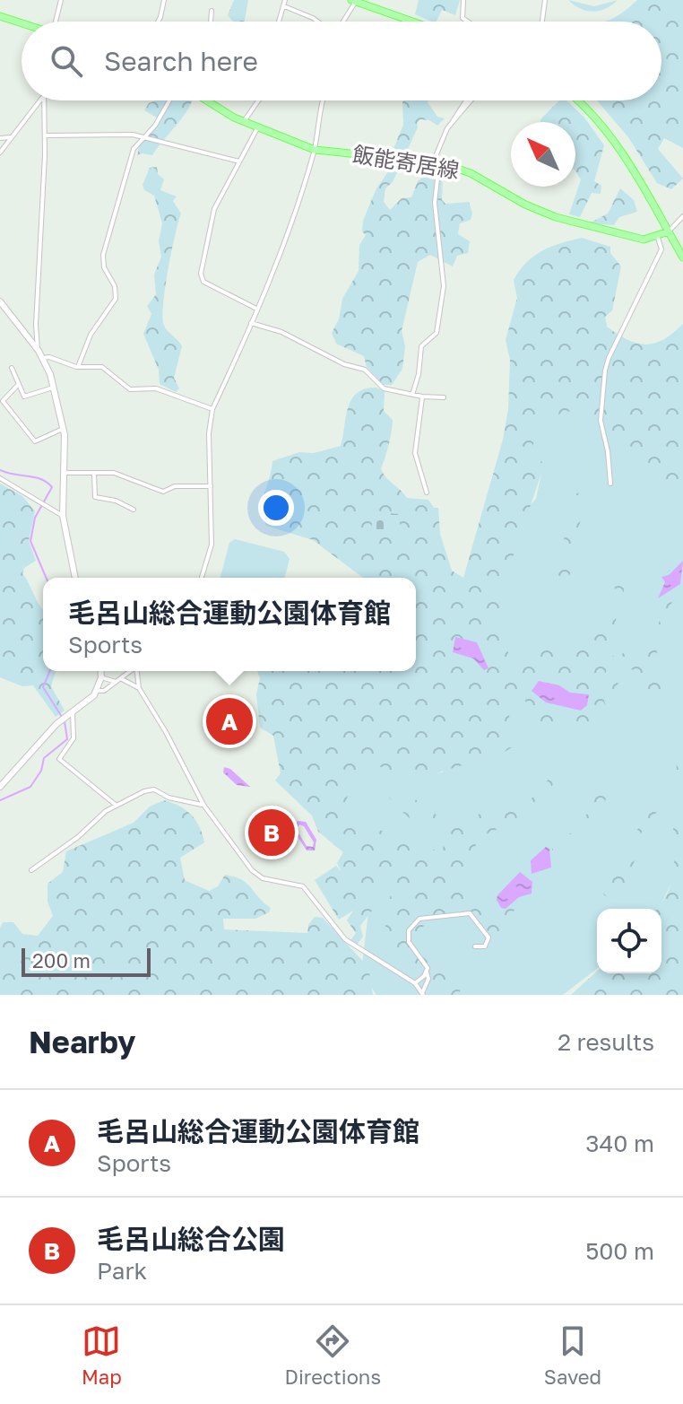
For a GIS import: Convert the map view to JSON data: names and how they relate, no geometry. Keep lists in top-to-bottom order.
{
  "streets": {
    "main road": ["飯能寄居線"]
  },
  "scale_bar": "200 m",
  "north": "top left",
  "page": {
    "search": "Search here",
    "popup": ["毛呂山総合運動公園体育館", "Sports"],
    "pins": ["A", "B"],
    "scale": "200 m",
    "heading": ["Nearby", "2 results"],
    "list": [
      {
        "mark": "A",
        "name": "毛呂山総合運動公園体育館",
        "note": "Sports",
        "value": "340 m"
      },
      {
        "mark": "B",
        "name": "毛呂山総合公園",
        "note": "Park",
        "value": "500 m"
      }
    ],
    "nav": ["Map", "Directions", "Saved"]
  }
}
